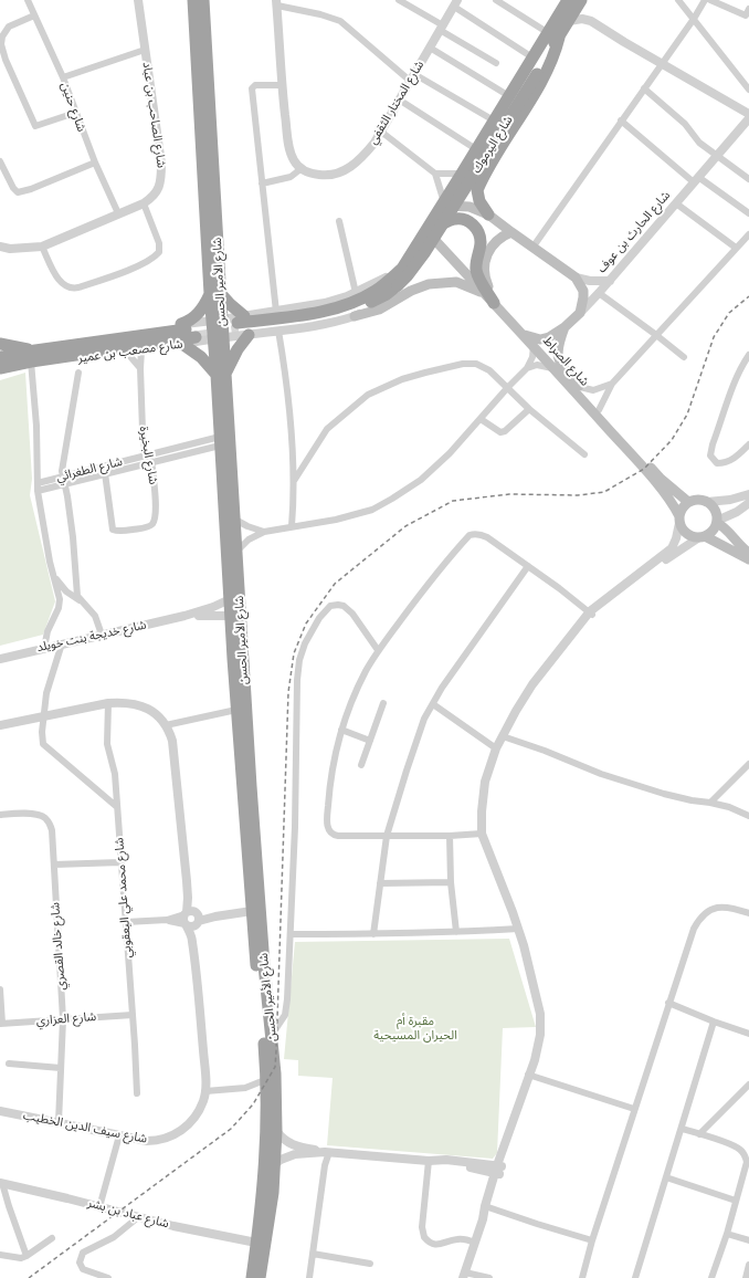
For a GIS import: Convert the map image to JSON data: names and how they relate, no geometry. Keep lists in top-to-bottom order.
{
  "streets": {
    "highway": ["شارع اليرموك", "شارع الأمير الحسن", "شارع مصعب بن عمير"],
    "main road": ["شارع الحارث بن عوف", "شارع الصراط"],
    "street": [
      "شارع المختار الثقفي",
      "شارع حنين",
      "شارع الصاحب بن عباد",
      "شارع البخيرة",
      "شارع الطغرائي",
      "شارع خديجة بنت خويلد",
      "شارع محمد علي اليعقوبي",
      "شارع خالد القصري",
      "شارع العزاري",
      "شارع سيف الدين الخطيب",
      "شارع عباد بن بشر"
    ]
  },
  "crossings": [
    ["شارع حنين", "شارع الصاحب بن عباد"],
    ["شارع اليرموك", "شارع الأمير الحسن"],
    ["شارع اليرموك", "شارع مصعب بن عمير"],
    ["شارع اليرموك", "شارع الصراط"],
    ["شارع الحارث بن عوف", "شارع الصراط"],
    ["شارع الأمير الحسن", "شارع مصعب بن عمير"],
    ["شارع الأمير الحسن", "شارع الطغرائي"],
    ["شارع الأمير الحسن", "شارع خديجة بنت خويلد"],
    ["شارع الأمير الحسن", "شارع عباد بن بشر"],
    ["شارع مصعب بن عمير", "شارع البخيرة"],
    ["شارع البخيرة", "شارع الطغرائي"],
    ["شارع محمد علي اليعقوبي", "شارع العزاري"],
    ["شارع محمد علي اليعقوبي", "شارع سيف الدين الخطيب"],
    ["شارع خالد القصري", "شارع العزاري"],
    ["شارع خالد القصري", "شارع سيف الدين الخطيب"]
  ],
  "parks": ["مقبرة أم الحيران المسيحية"]
}
